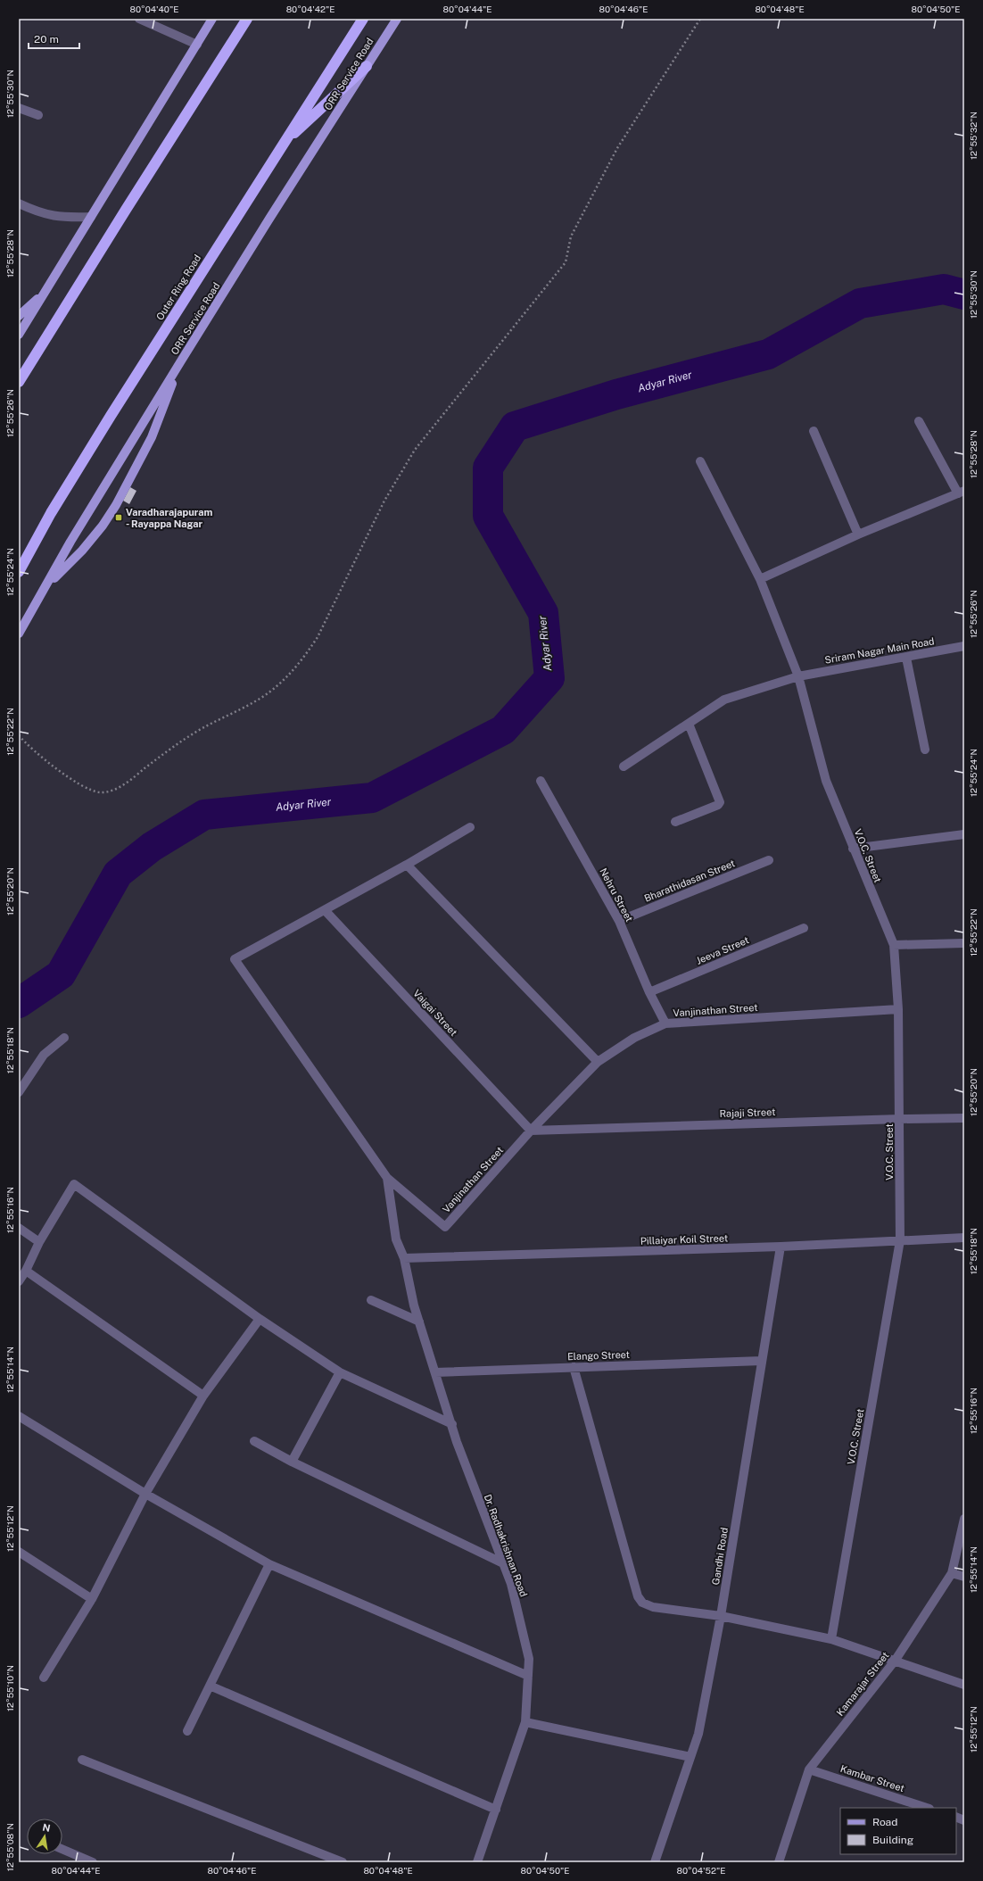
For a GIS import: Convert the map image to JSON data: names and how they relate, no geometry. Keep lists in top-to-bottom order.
{
  "streets": {
    "highway": ["Outer Ring Road"],
    "main road": ["ORR Service Road"],
    "street": [
      "Sriram Nagar Main Road",
      "V.O.C. Street",
      "Bharathidasan Street",
      "Nehru Street",
      "Jeeva Street",
      "Vanjinathan Street",
      "Vaigai Street",
      "Rajaji Street",
      "Pillaiyar Koil Street",
      "Elango Street",
      "Dr. Radhakrishnan Road",
      "Gandhi Road",
      "Kamarajar Street",
      "Kambar Street"
    ]
  },
  "crossings": [
    ["Sriram Nagar Main Road", "V.O.C. Street"],
    ["V.O.C. Street", "Vanjinathan Street"],
    ["V.O.C. Street", "Rajaji Street"],
    ["V.O.C. Street", "Pillaiyar Koil Street"],
    ["Bharathidasan Street", "Nehru Street"],
    ["Nehru Street", "Jeeva Street"],
    ["Nehru Street", "Vanjinathan Street"],
    ["Vanjinathan Street", "Vaigai Street"],
    ["Vanjinathan Street", "Rajaji Street"],
    ["Vanjinathan Street", "Dr. Radhakrishnan Road"],
    ["Vaigai Street", "Rajaji Street"],
    ["Pillaiyar Koil Street", "Dr. Radhakrishnan Road"],
    ["Pillaiyar Koil Street", "Gandhi Road"],
    ["Elango Street", "Dr. Radhakrishnan Road"],
    ["Elango Street", "Gandhi Road"],
    ["Kamarajar Street", "Kambar Street"]
  ],
  "water": ["Adyar River"],
  "places": {
    "transit": ["Varadharajapuram - Rayappa Nagar"]
  },
  "legend": ["Road", "Building"],
  "scale_bar": "20 m",
  "north": "top",
  "coordinates": [
    "80°04'40\"E",
    "80°04'42\"E",
    "80°04'44\"E",
    "80°04'46\"E",
    "80°04'48\"E",
    "80°04'50\"E",
    "12°55'30\"N",
    "12°55'32\"N",
    "12°55'28\"N",
    "12°55'26\"N",
    "12°55'24\"N",
    "12°55'22\"N",
    "12°55'20\"N",
    "12°55'18\"N",
    "12°55'16\"N",
    "12°55'14\"N",
    "12°55'12\"N",
    "12°55'10\"N",
    "12°55'08\"N",
    "80°04'52\"E"
  ]
}
